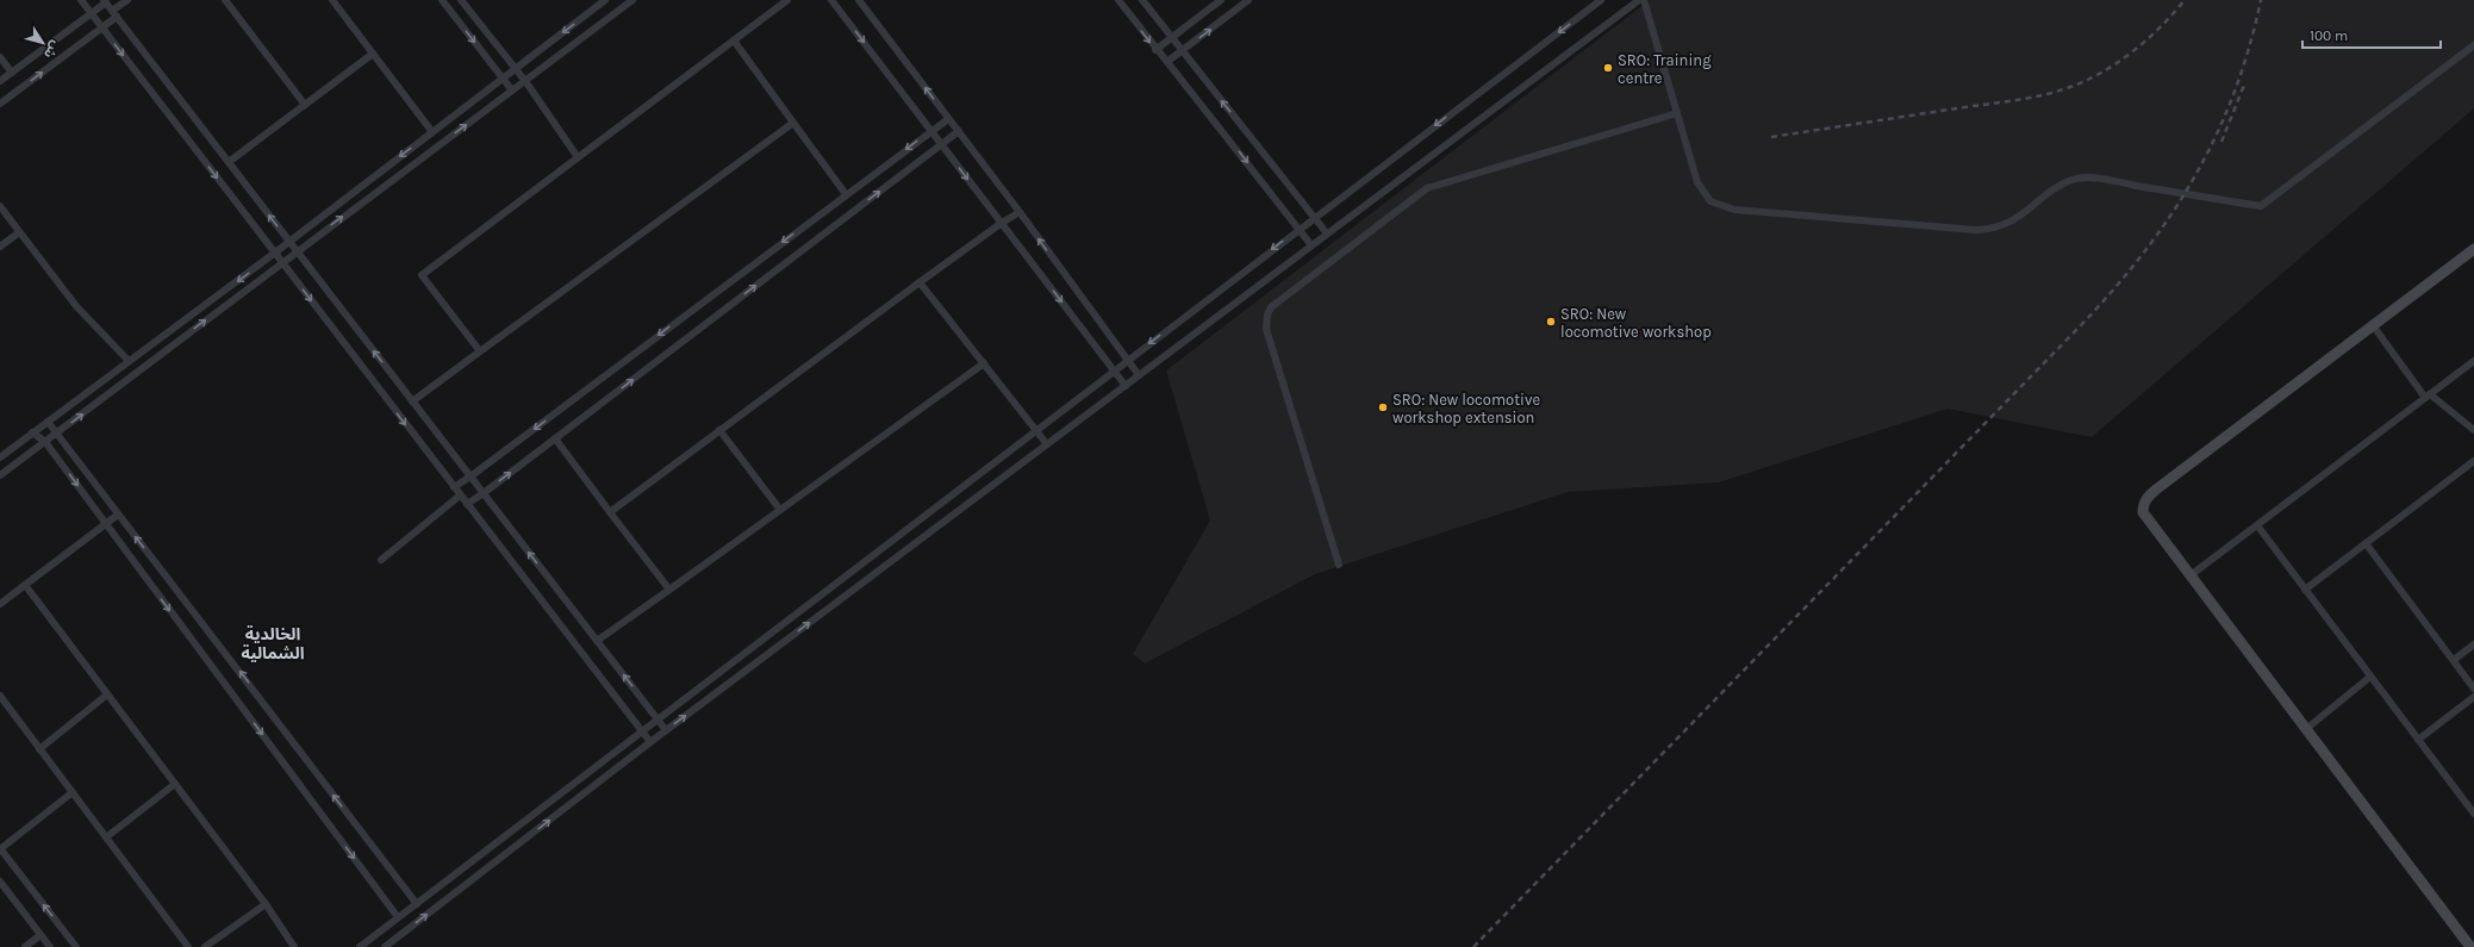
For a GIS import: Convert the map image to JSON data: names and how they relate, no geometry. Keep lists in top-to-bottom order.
{
  "districts": ["الخالدية الشمالية"],
  "places": ["SRO: Training centre", "SRO: New locomotive workshop", "SRO: New locomotive workshop extension"],
  "scale_bar": "100 m",
  "north": "bottom right"
}
